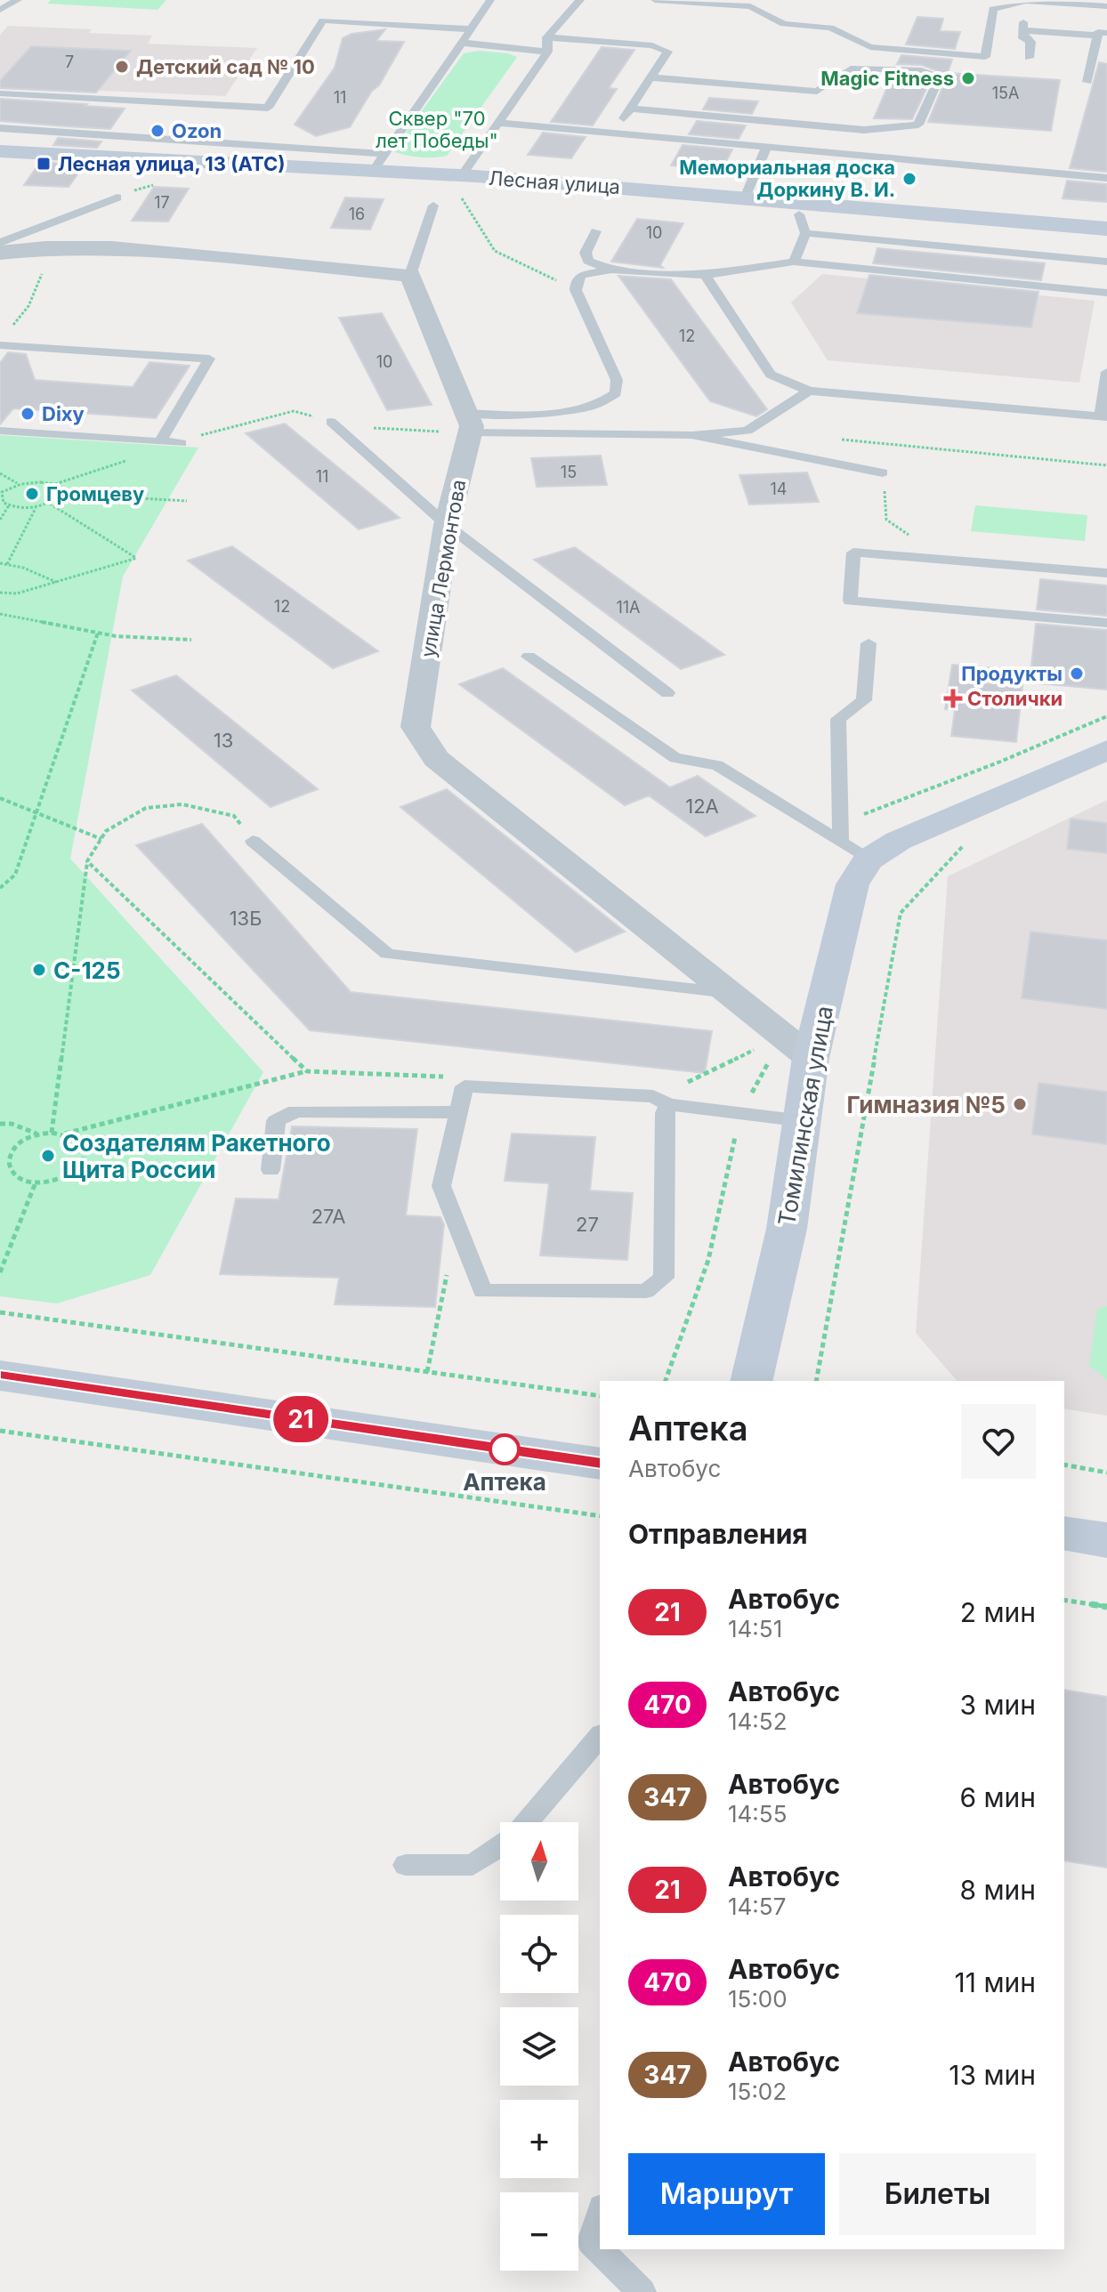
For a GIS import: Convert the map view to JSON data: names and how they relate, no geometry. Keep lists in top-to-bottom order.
{
  "streets": {
    "street": ["Лесная улица", "улица Лермонтова", "Томилинская улица"]
  },
  "crossings": [
    ["улица Лермонтова", "Томилинская улица"]
  ],
  "parks": ["Сквер \"70 лет Победы\""],
  "places": {
    "other": [
      "Детский сад № 10",
      "Magic Fitness",
      "Ozon",
      "Мемориальная доска Доркину В. И.",
      "Dixy",
      "Громцеву",
      "Продукты",
      "С-125",
      "Гимназия №5",
      "Создателям Ракетного Щита России",
      "Аптека"
    ],
    "transit": ["Лесная улица, 13 (АТС)"],
    "health": ["Столички"]
  },
  "lines": ["bus line 21"],
  "house_numbers": [
    "7",
    "15А",
    "11",
    "17",
    "16",
    "10",
    "12",
    "10",
    "15",
    "11",
    "14",
    "12",
    "11А",
    "13",
    "12А",
    "13Б",
    "27А",
    "27"
  ],
  "north": "top",
  "page": {
    "on_map": "21",
    "heading": [
      ["Аптека", "Автобус"],
      "Отправления"
    ],
    "list": [
      {
        "mark": "21",
        "name": "Автобус",
        "note": "14:51",
        "value": "2 мин"
      },
      {
        "mark": "470",
        "name": "Автобус",
        "note": "14:52",
        "value": "3 мин"
      },
      {
        "mark": "347",
        "name": "Автобус",
        "note": "14:55",
        "value": "6 мин"
      },
      {
        "mark": "21",
        "name": "Автобус",
        "note": "14:57",
        "value": "8 мин"
      },
      {
        "mark": "470",
        "name": "Автобус",
        "note": "15:00",
        "value": "11 мин"
      },
      {
        "mark": "347",
        "name": "Автобус",
        "note": "15:02",
        "value": "13 мин"
      }
    ],
    "map_buttons": ["+", "−"],
    "buttons": ["Маршрут", "Билеты"]
  }
}
